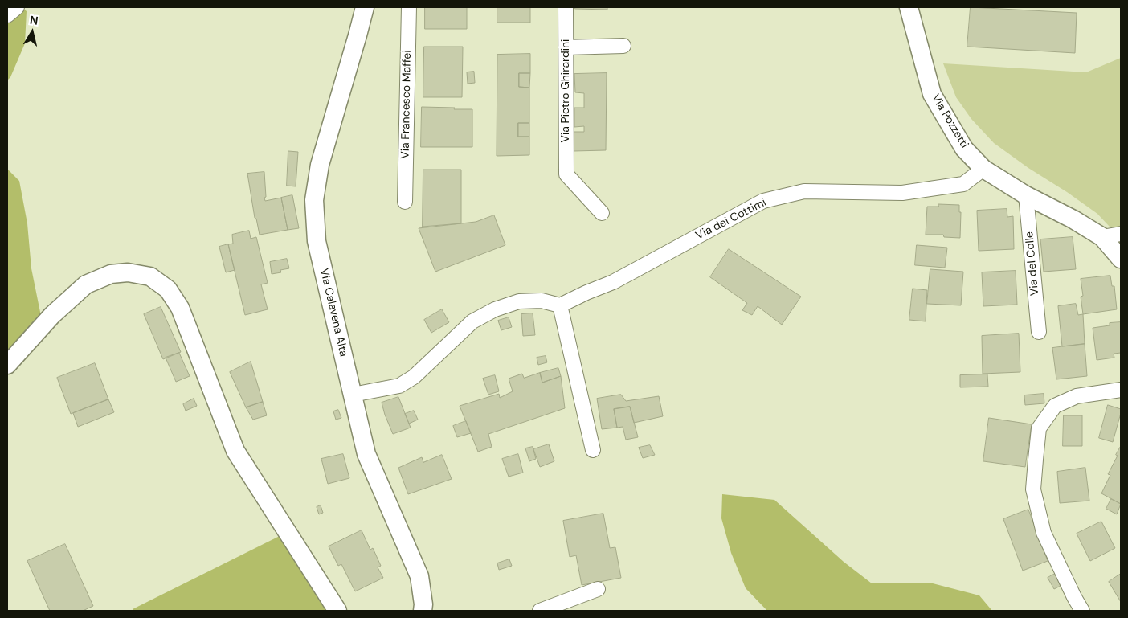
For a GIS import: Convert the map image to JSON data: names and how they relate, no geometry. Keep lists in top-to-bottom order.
{
  "streets": {
    "street": [
      "Via Pietro Ghirardini",
      "Via Francesco Maffei",
      "Via Pozzetti",
      "Via dei Cottimi",
      "Via del Colle",
      "Via Calavena Alta"
    ]
  },
  "crossings": [
    ["Via Pozzetti", "Via dei Cottimi"],
    ["Via Pozzetti", "Via del Colle"]
  ],
  "north": "top"
}
